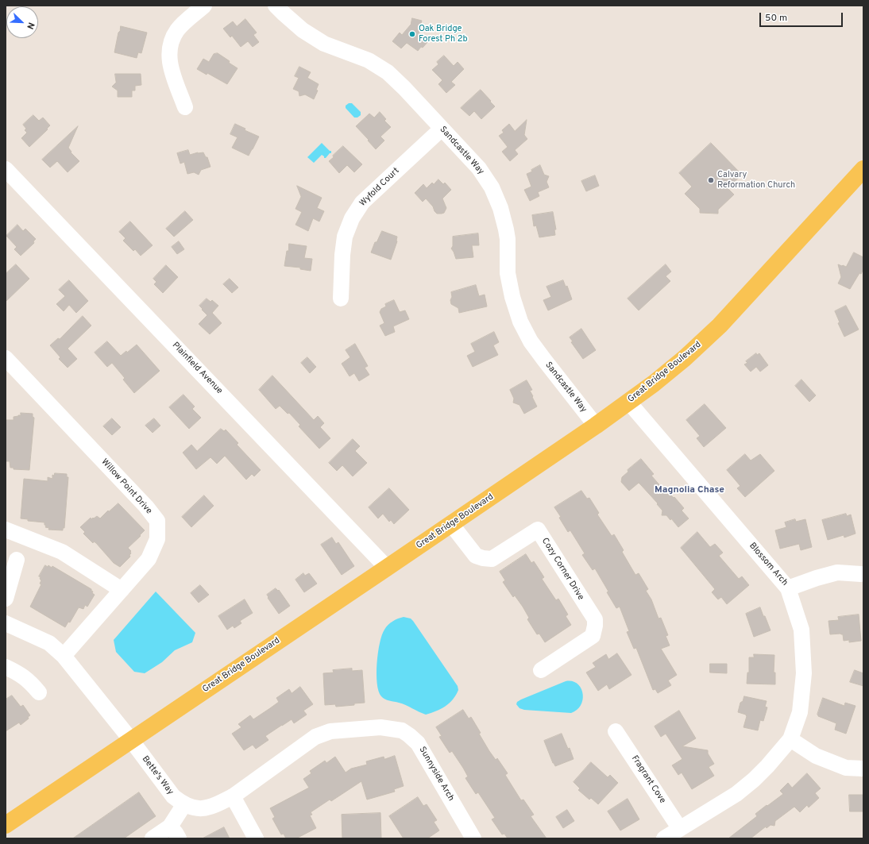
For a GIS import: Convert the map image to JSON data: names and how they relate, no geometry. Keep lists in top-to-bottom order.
{
  "streets": {
    "main road": ["Great Bridge Boulevard"],
    "street": [
      "Sandcastle Way",
      "Wyfold Court",
      "Plainfield Avenue",
      "Willow Point Drive",
      "Blossom Arch",
      "Cozy Corner Drive",
      "Sunnyside Arch",
      "Bette's Way",
      "Fragrant Cove"
    ]
  },
  "crossings": [
    ["Sandcastle Way", "Wyfold Court"],
    ["Sandcastle Way", "Great Bridge Boulevard"],
    ["Plainfield Avenue", "Great Bridge Boulevard"],
    ["Great Bridge Boulevard", "Blossom Arch"],
    ["Great Bridge Boulevard", "Cozy Corner Drive"],
    ["Great Bridge Boulevard", "Bette's Way"],
    ["Blossom Arch", "Fragrant Cove"],
    ["Sunnyside Arch", "Bette's Way"]
  ],
  "districts": ["Magnolia Chase"],
  "places": ["Oak Bridge Forest Ph 2b", "Calvary Reformation Church"],
  "scale_bar": "50 m",
  "north": "bottom right"
}
